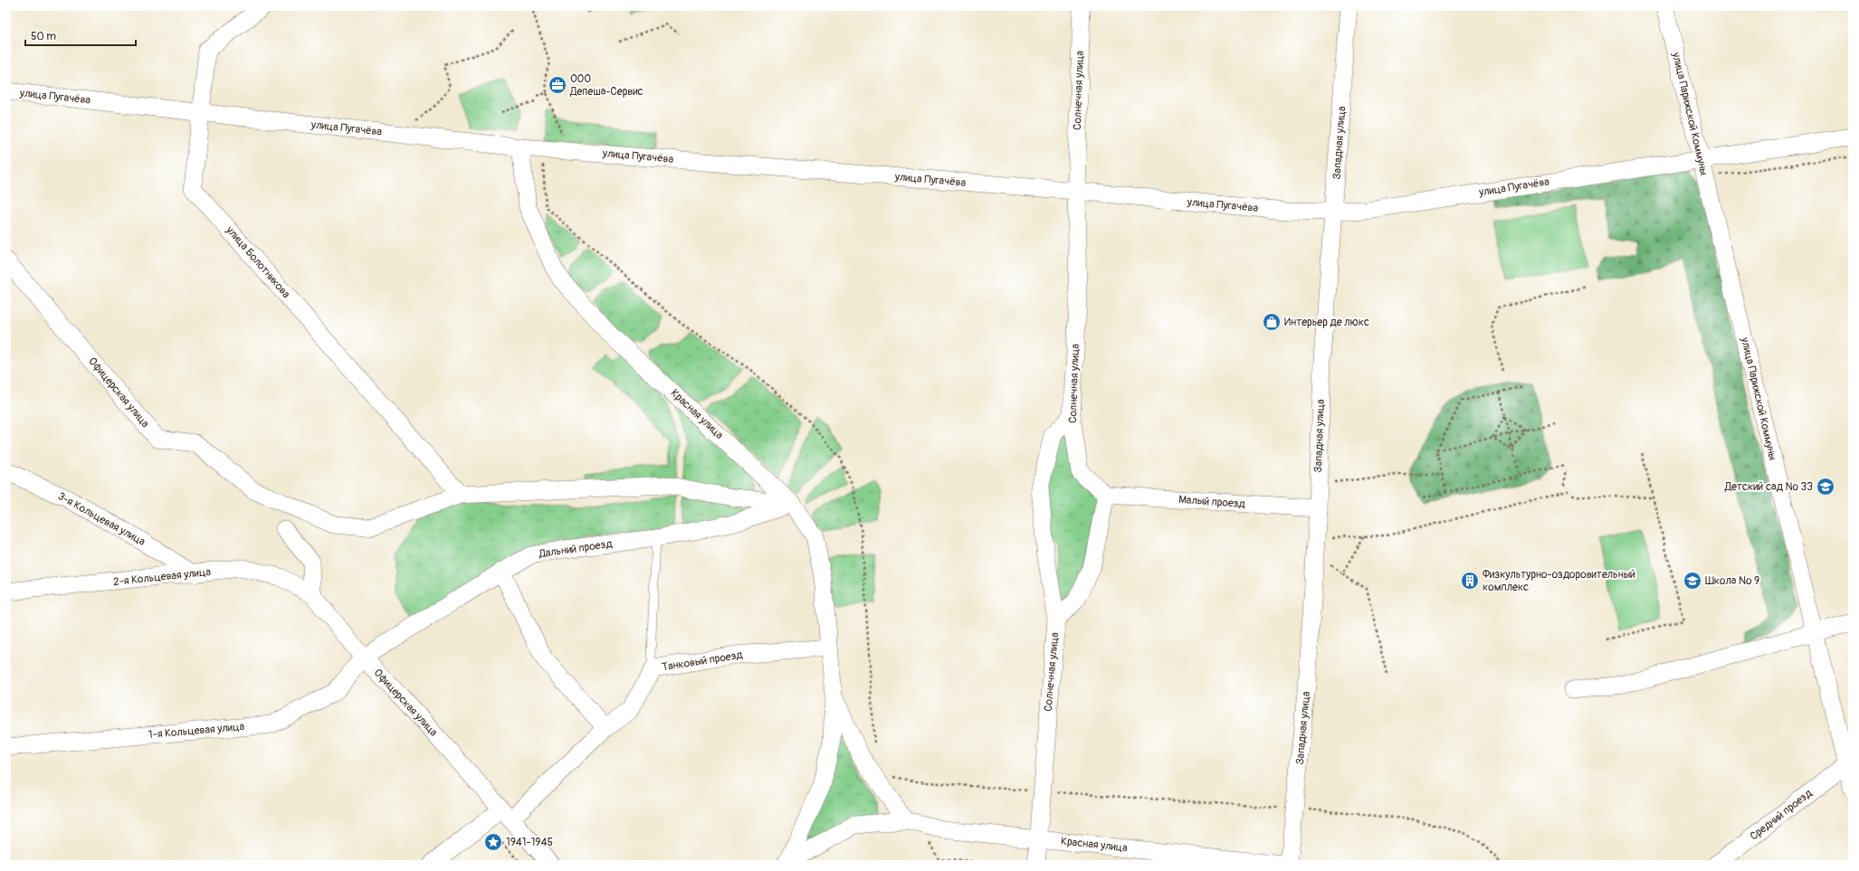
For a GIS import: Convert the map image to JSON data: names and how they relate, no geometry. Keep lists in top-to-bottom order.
{
  "streets": {
    "street": [
      "Солнечная улица",
      "улица Пугачёва",
      "улица Парижской Коммуны",
      "Западная улица",
      "улица Болотникова",
      "Офицерская улица",
      "Красная улица",
      "Малый проезд",
      "3-я Кольцевая улица",
      "Дальний проезд",
      "2-я Кольцевая улица",
      "Танковый проезд",
      "1-я Кольцевая улица",
      "Средний проезд"
    ]
  },
  "crossings": [
    ["Солнечная улица", "улица Пугачёва"],
    ["Солнечная улица", "Красная улица"],
    ["Солнечная улица", "Малый проезд"],
    ["улица Пугачёва", "улица Парижской Коммуны"],
    ["улица Пугачёва", "Западная улица"],
    ["улица Пугачёва", "улица Болотникова"],
    ["улица Пугачёва", "Красная улица"],
    ["улица Парижской Коммуны", "Средний проезд"],
    ["Западная улица", "Малый проезд"],
    ["улица Болотникова", "Офицерская улица"],
    ["Офицерская улица", "Красная улица"],
    ["Офицерская улица", "Дальний проезд"],
    ["Офицерская улица", "2-я Кольцевая улица"],
    ["Офицерская улица", "Танковый проезд"],
    ["Офицерская улица", "1-я Кольцевая улица"],
    ["Красная улица", "Дальний проезд"],
    ["Красная улица", "Танковый проезд"],
    ["3-я Кольцевая улица", "2-я Кольцевая улица"],
    ["Дальний проезд", "1-я Кольцевая улица"]
  ],
  "places": {
    "office": ["ООО Депеша-Сервис"],
    "shop": ["Интерьер де люкс"],
    "school or university": ["Детский сад № 33", "Школа № 9"],
    "building": ["Физкультурно-оздоровительный комплекс"],
    "place": ["1941-1945"]
  },
  "scale_bar": "50 m"
}
